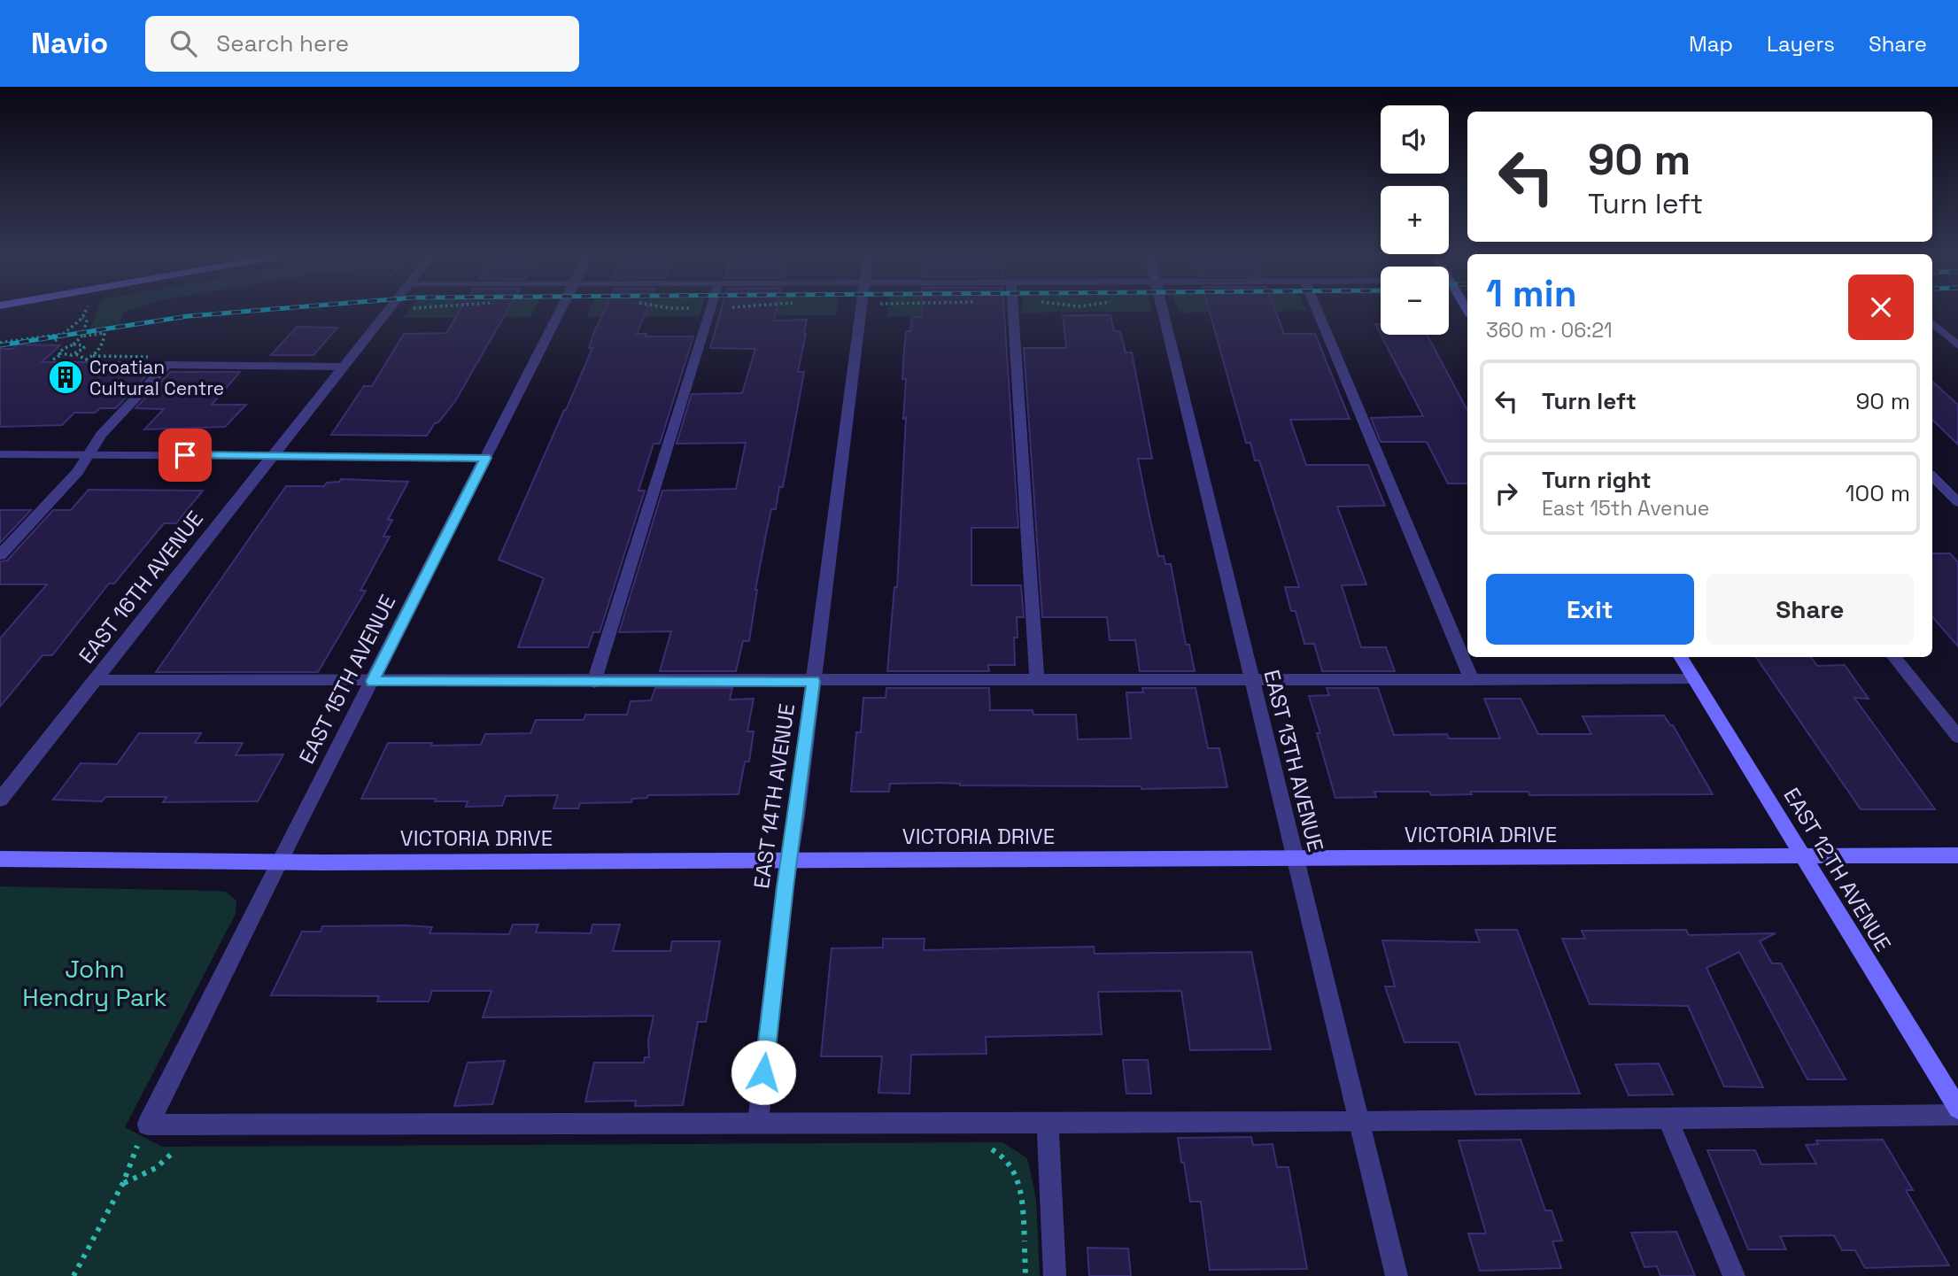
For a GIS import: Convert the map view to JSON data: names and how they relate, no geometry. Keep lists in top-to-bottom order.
{
  "streets": {
    "street": [
      "EAST 16TH AVENUE",
      "EAST 15TH AVENUE",
      "EAST 13TH AVENUE",
      "EAST 14TH AVENUE",
      "VICTORIA DRIVE",
      "EAST 12TH AVENUE"
    ]
  },
  "crossings": [
    ["EAST 15TH AVENUE", "VICTORIA DRIVE"],
    ["EAST 13TH AVENUE", "VICTORIA DRIVE"],
    ["EAST 14TH AVENUE", "VICTORIA DRIVE"],
    ["VICTORIA DRIVE", "EAST 12TH AVENUE"]
  ],
  "parks": ["John Hendry Park"],
  "places": {
    "building": ["Croatian Cultural Centre"]
  },
  "page": {
    "header": "Navio",
    "search": "Search here",
    "nav": ["Map", "Layers", "Share"],
    "map_buttons": ["+", "−"],
    "turn": ["90 m", "Turn left"],
    "heading": ["1 min", "360 m · 06:21"],
    "list": [
      {
        "name": "Turn left",
        "value": "90 m"
      },
      {
        "name": "Turn right",
        "note": "East 15th Avenue",
        "value": "100 m"
      }
    ],
    "buttons": ["Exit", "Share"]
  }
}
